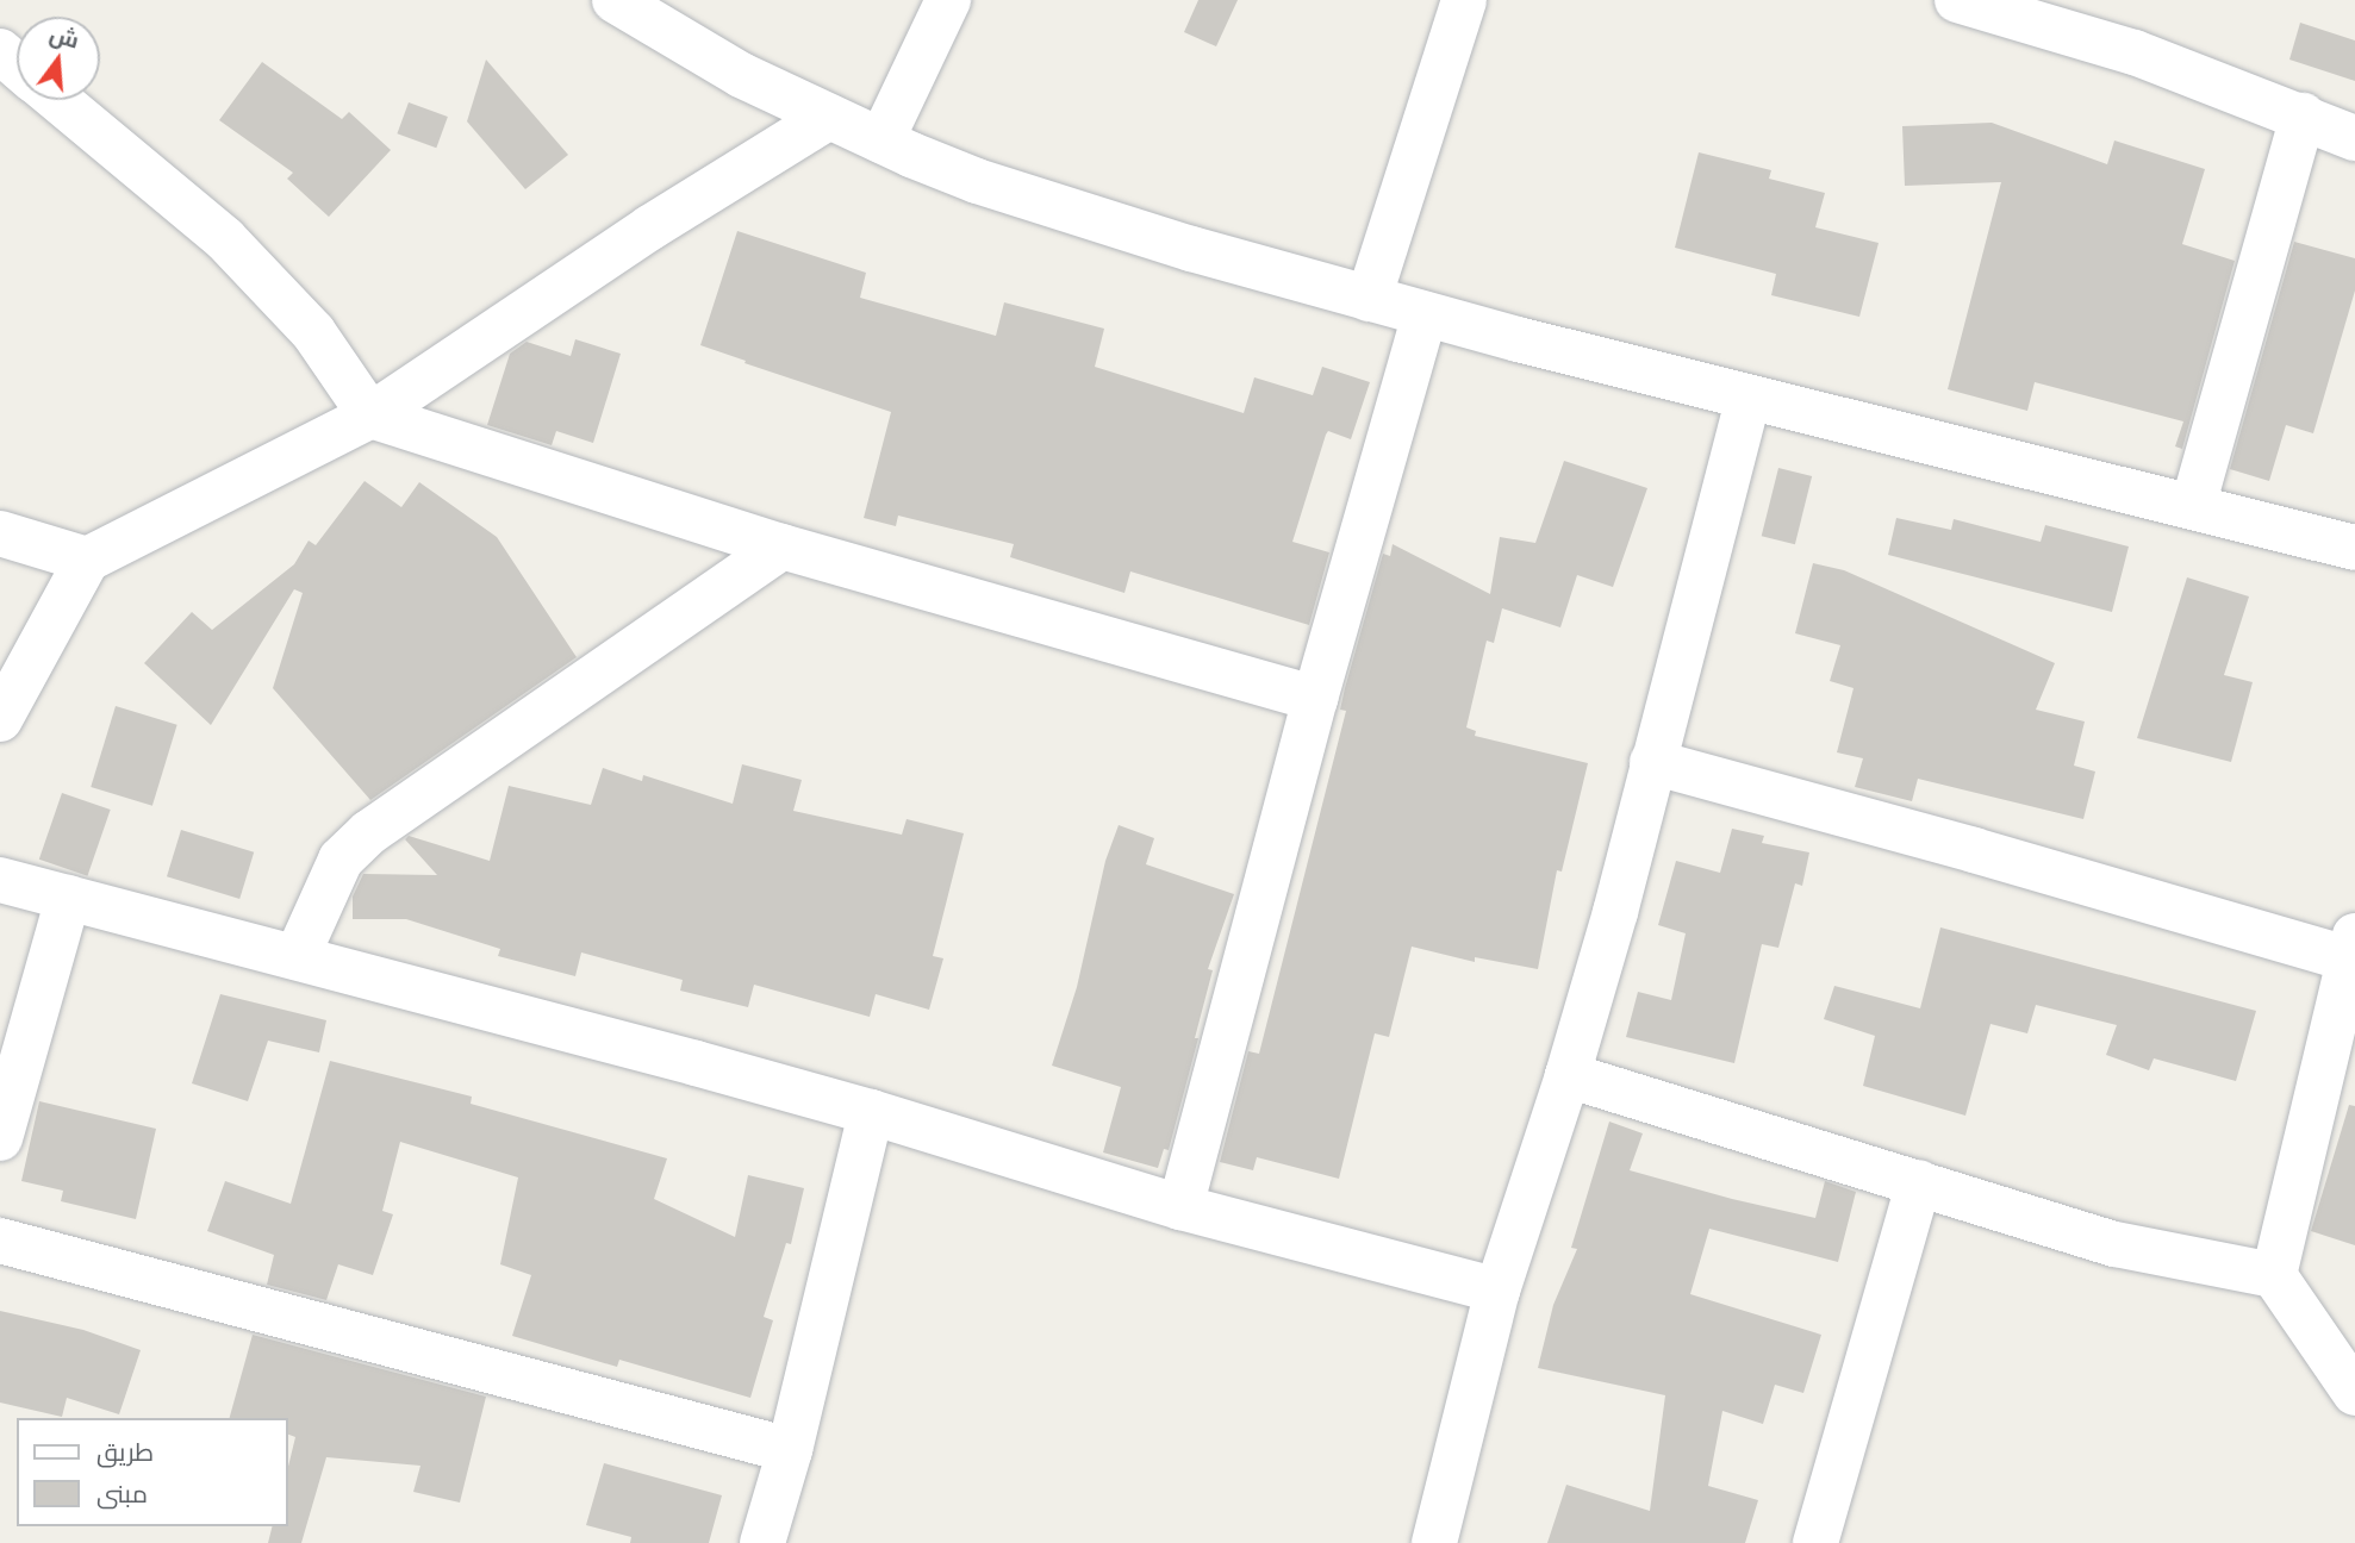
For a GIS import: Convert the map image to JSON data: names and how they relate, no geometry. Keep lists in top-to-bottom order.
{
  "legend": ["طريق", "مبنى"],
  "north": "top"
}
